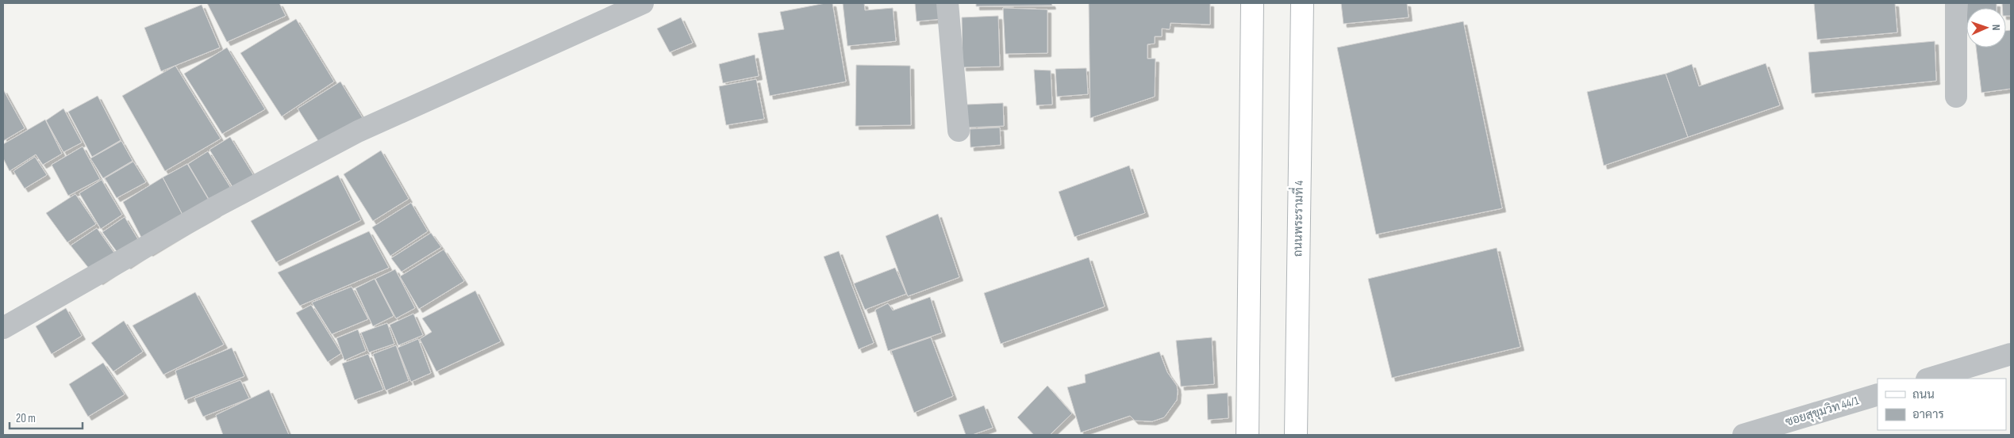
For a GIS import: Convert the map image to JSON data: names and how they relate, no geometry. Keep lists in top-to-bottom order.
{
  "streets": {
    "main road": ["ถนนพระรามที่ 4"],
    "street": ["ซอยสุขุมวิท 44/1"]
  },
  "legend": ["ถนน", "อาคาร"],
  "scale_bar": "20 m",
  "north": "right"
}
